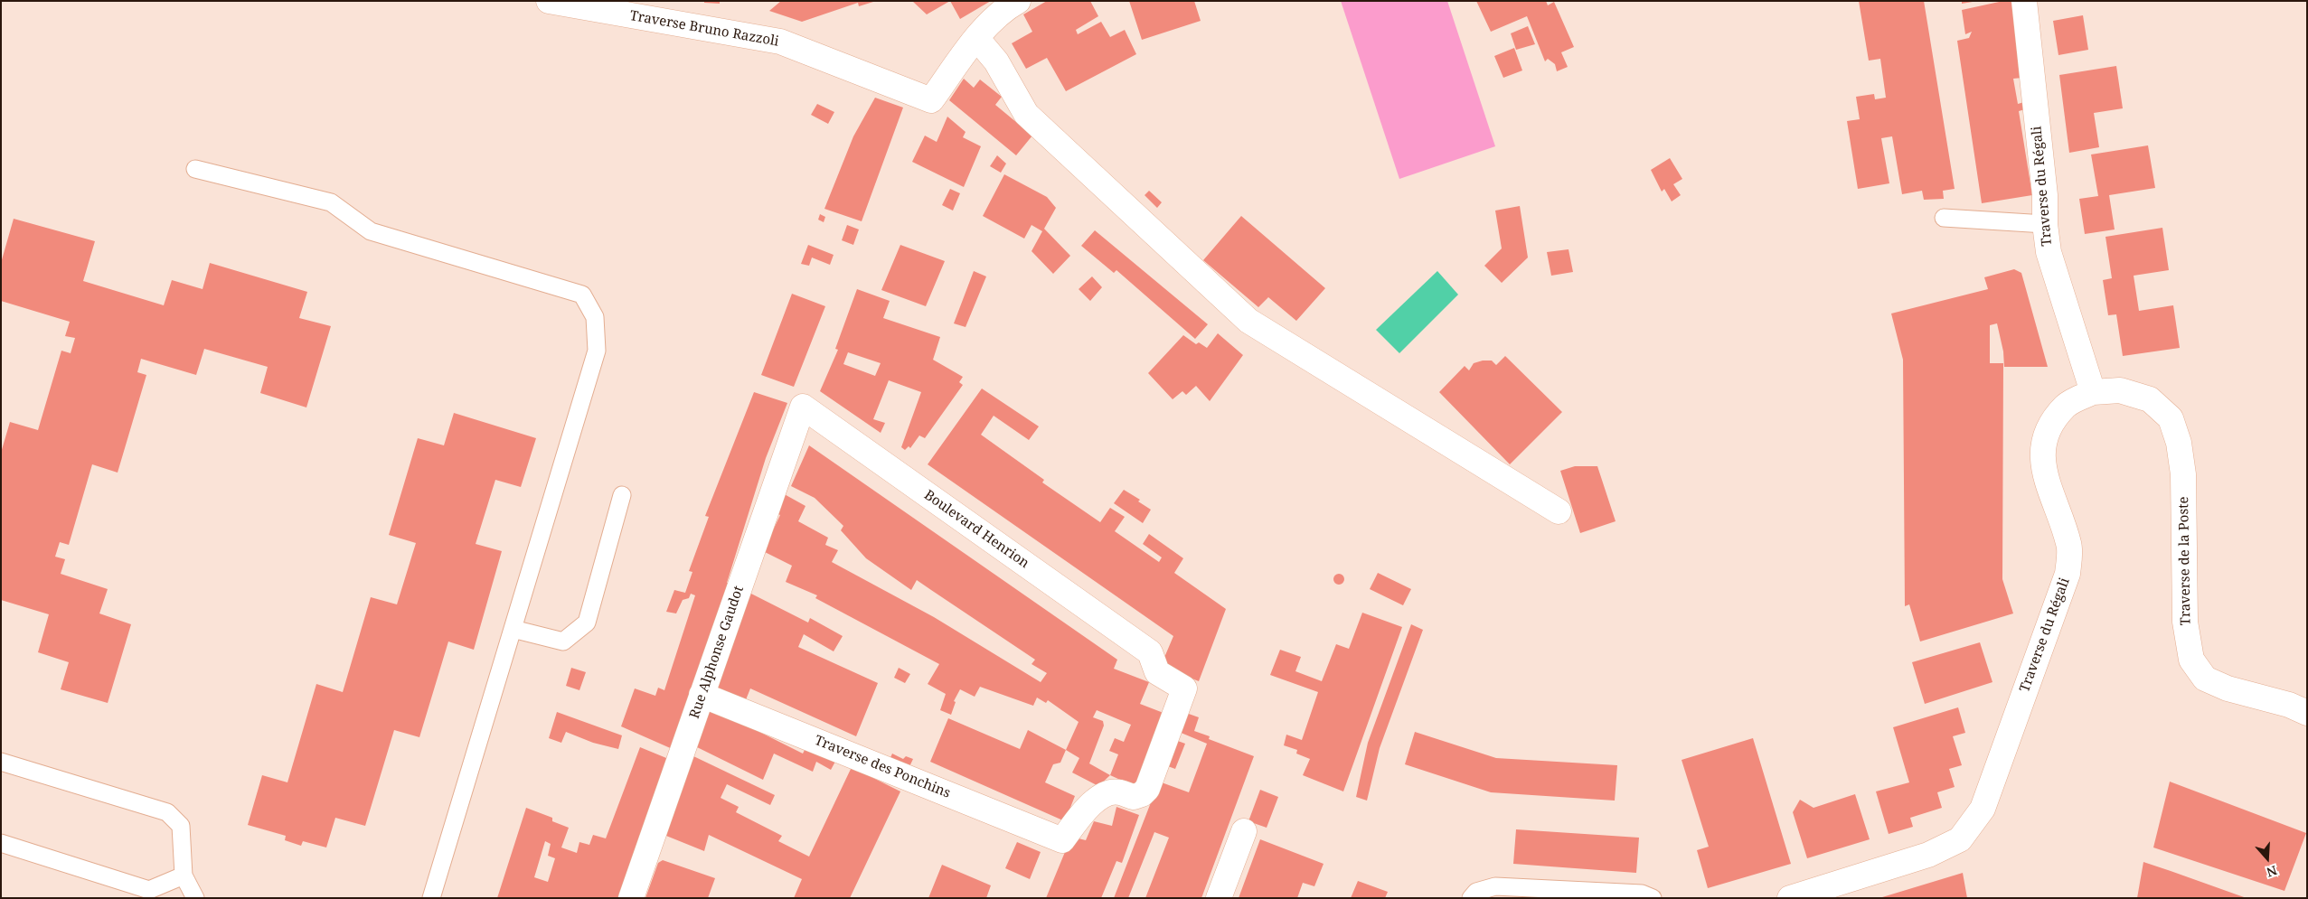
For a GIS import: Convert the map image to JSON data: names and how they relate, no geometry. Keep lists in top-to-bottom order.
{
  "streets": {
    "street": [
      "Traverse Bruno Razzoli",
      "Traverse du Régali",
      "Boulevard Henrion",
      "Traverse de la Poste",
      "Rue Alphonse Gaudot",
      "Traverse des Ponchins"
    ]
  },
  "crossings": [
    ["Traverse du Régali", "Traverse de la Poste"],
    ["Boulevard Henrion", "Rue Alphonse Gaudot"],
    ["Boulevard Henrion", "Traverse des Ponchins"],
    ["Rue Alphonse Gaudot", "Traverse des Ponchins"]
  ],
  "north": "bottom"
}
